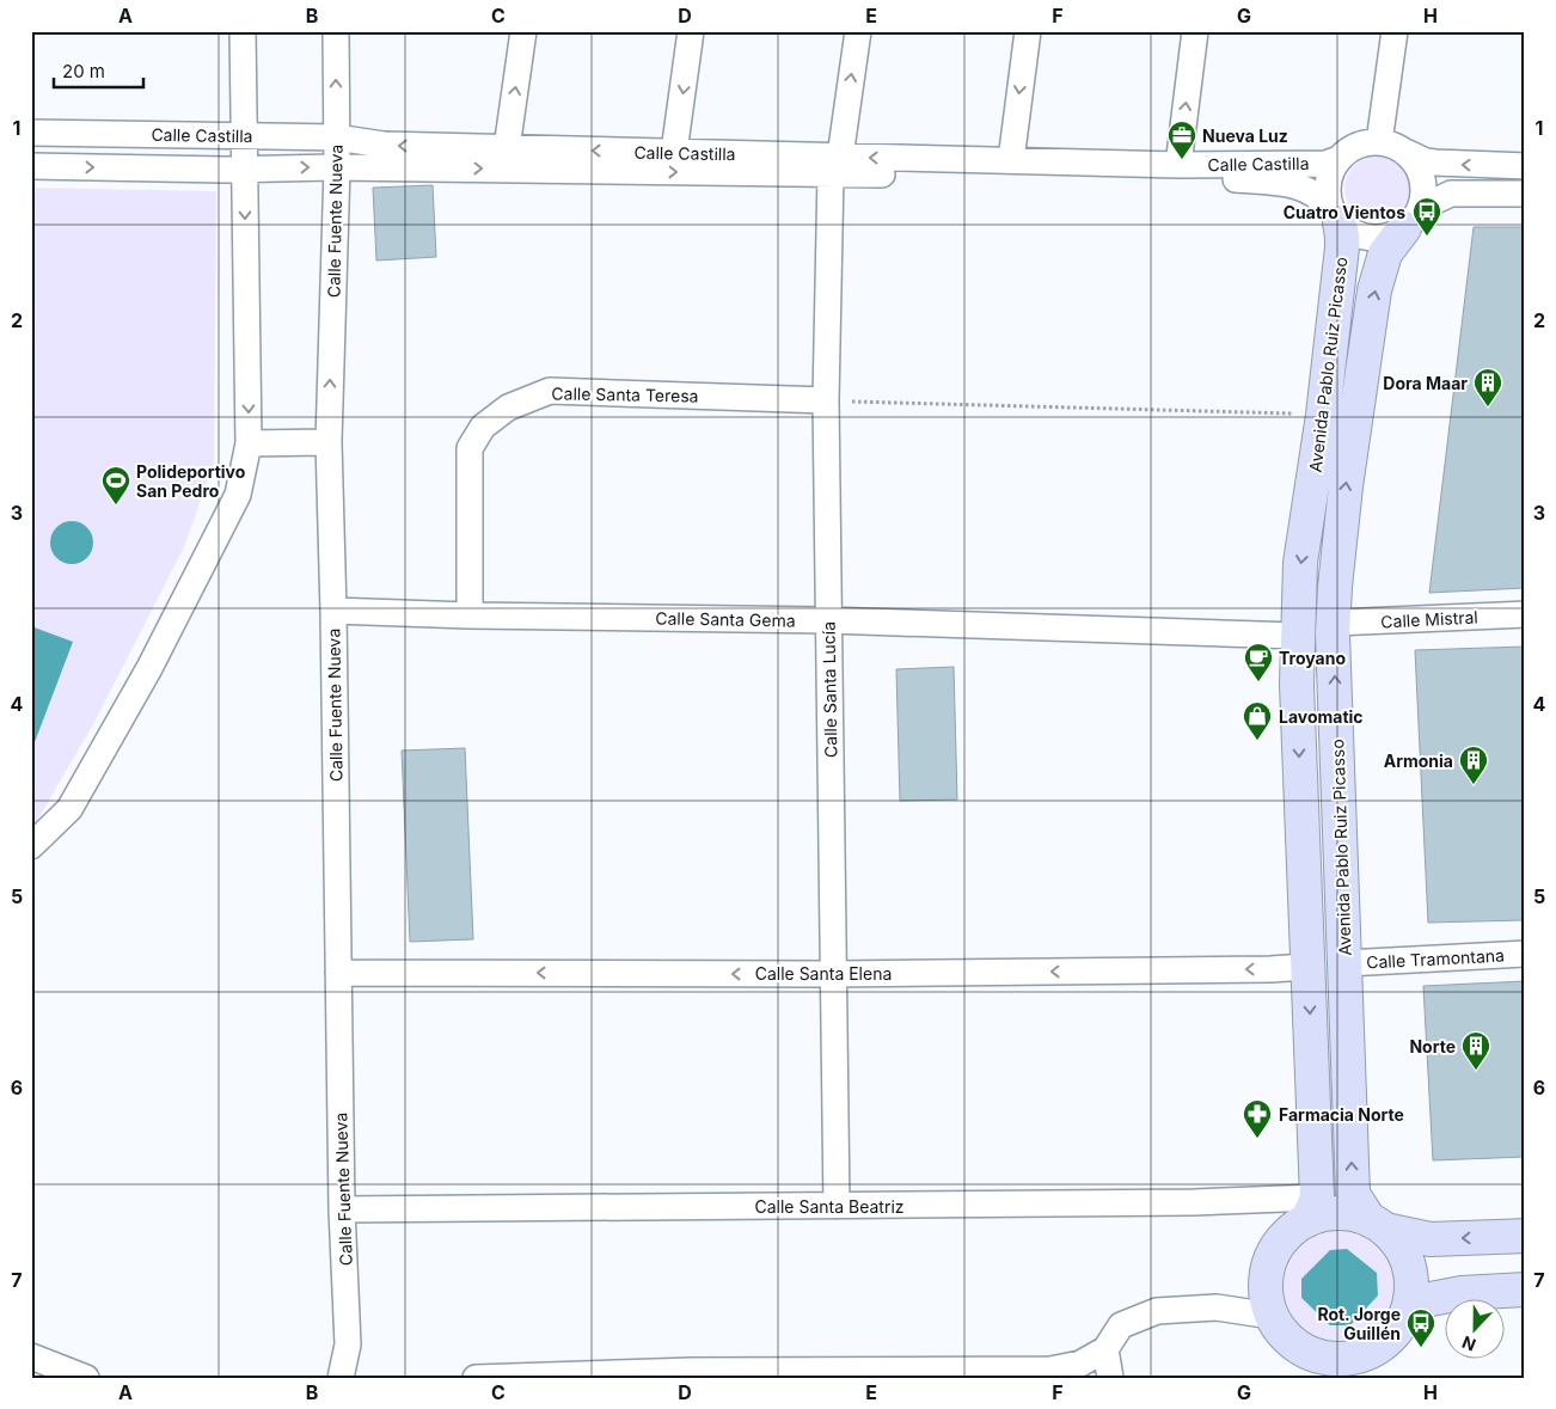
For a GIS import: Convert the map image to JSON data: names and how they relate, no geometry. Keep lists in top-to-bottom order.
{
  "streets": {
    "street": [
      "Calle Castilla",
      "Calle Fuente Nueva",
      "Avenida Pablo Ruiz Picasso",
      "Calle Santa Teresa",
      "Calle Santa Gema",
      "Calle Mistral",
      "Calle Santa Lucía",
      "Calle Tramontana",
      "Calle Santa Elena",
      "Calle Santa Beatriz"
    ]
  },
  "crossings": [
    ["Calle Castilla", "Calle Fuente Nueva"],
    ["Calle Castilla", "Avenida Pablo Ruiz Picasso"],
    ["Calle Castilla", "Calle Santa Lucía"],
    ["Calle Fuente Nueva", "Calle Santa Gema"],
    ["Calle Fuente Nueva", "Calle Santa Elena"],
    ["Calle Fuente Nueva", "Calle Santa Beatriz"],
    ["Avenida Pablo Ruiz Picasso", "Calle Santa Gema"],
    ["Avenida Pablo Ruiz Picasso", "Calle Mistral"],
    ["Avenida Pablo Ruiz Picasso", "Calle Tramontana"],
    ["Avenida Pablo Ruiz Picasso", "Calle Santa Elena"],
    ["Avenida Pablo Ruiz Picasso", "Calle Santa Beatriz"],
    ["Calle Santa Teresa", "Calle Santa Gema"],
    ["Calle Santa Teresa", "Calle Santa Lucía"],
    ["Calle Santa Gema", "Calle Santa Lucía"],
    ["Calle Santa Lucía", "Calle Santa Elena"],
    ["Calle Santa Lucía", "Calle Santa Beatriz"]
  ],
  "one_way": ["Calle Santa Elena"],
  "places": {
    "office": ["Nueva Luz"],
    "bus stop": ["Cuatro Vientos", "Rot. Jorge Guillén"],
    "building": ["Dora Maar", "Armonia", "Norte"],
    "sports": ["Polideportivo San Pedro"],
    "cafe": ["Troyano"],
    "shop": ["Lavomatic"],
    "pharmacy": ["Farmacia Norte"]
  },
  "scale_bar": "20 m",
  "north": "bottom",
  "grid": {
    "columns": [
      "A",
      "B",
      "C",
      "D",
      "E",
      "F",
      "G",
      "H"
    ],
    "rows": [
      "1",
      "2",
      "3",
      "4",
      "5",
      "6",
      "7"
    ]
  }
}
